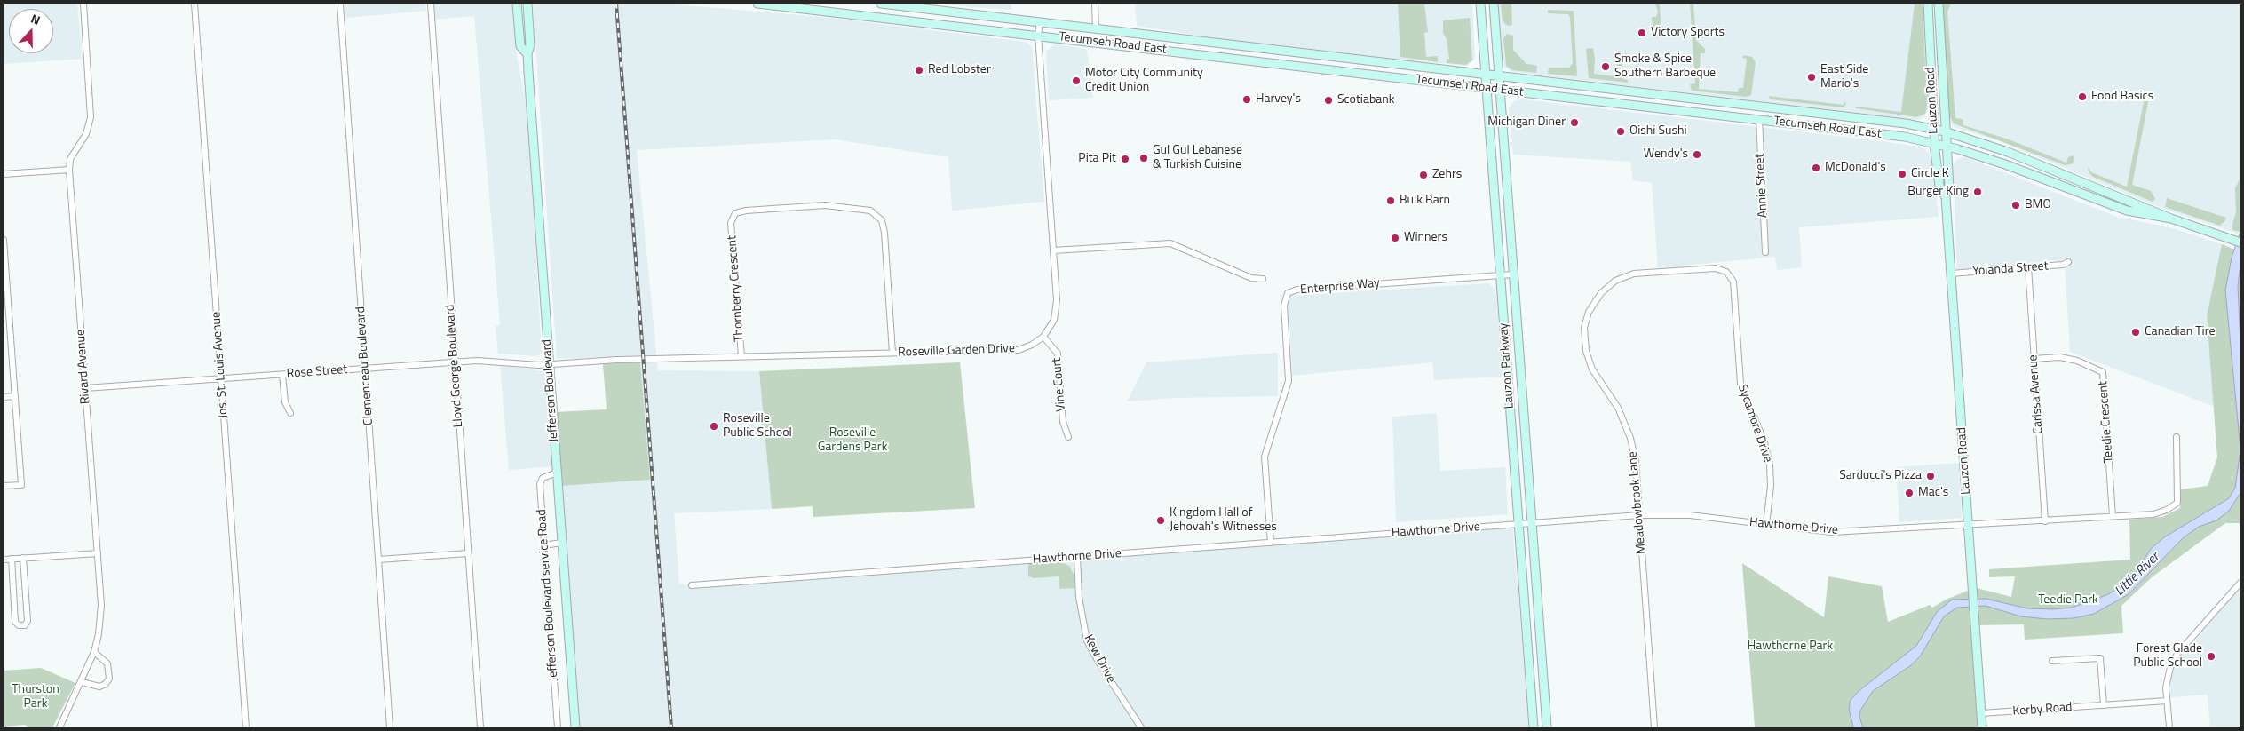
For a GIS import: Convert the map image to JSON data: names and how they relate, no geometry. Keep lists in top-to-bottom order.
{
  "streets": {
    "main road": [
      "Tecumseh Road East",
      "Lauzon Road",
      "Lauzon Parkway",
      "Jefferson Boulevard"
    ],
    "street": [
      "Annie Street",
      "Yolanda Street",
      "Enterprise Way",
      "Thornberry Crescent",
      "Roseville Garden Drive",
      "Jos. St. Louis Avenue",
      "Clemenceau Boulevard",
      "Lloyd George Boulevard",
      "Rivard Avenue",
      "Rose Street",
      "Vine Court",
      "Carissa Avenue",
      "Teedie Crescent",
      "Sycamore Drive",
      "Meadowbrook Lane",
      "Hawthorne Drive",
      "Jefferson Boulevard service Road",
      "Kew Drive",
      "Kerby Road"
    ]
  },
  "crossings": [
    ["Tecumseh Road East", "Lauzon Road"],
    ["Tecumseh Road East", "Annie Street"],
    ["Tecumseh Road East", "Lauzon Parkway"],
    ["Lauzon Road", "Yolanda Street"],
    ["Lauzon Road", "Hawthorne Drive"],
    ["Lauzon Road", "Kerby Road"],
    ["Yolanda Street", "Carissa Avenue"],
    ["Enterprise Way", "Lauzon Parkway"],
    ["Enterprise Way", "Hawthorne Drive"],
    ["Thornberry Crescent", "Roseville Garden Drive"],
    ["Roseville Garden Drive", "Rose Street"],
    ["Roseville Garden Drive", "Vine Court"],
    ["Roseville Garden Drive", "Jefferson Boulevard"],
    ["Jos. St. Louis Avenue", "Rose Street"],
    ["Clemenceau Boulevard", "Rose Street"],
    ["Lloyd George Boulevard", "Rose Street"],
    ["Lauzon Parkway", "Hawthorne Drive"],
    ["Rivard Avenue", "Rose Street"],
    ["Rose Street", "Jefferson Boulevard"],
    ["Jefferson Boulevard", "Jefferson Boulevard service Road"],
    ["Carissa Avenue", "Teedie Crescent"],
    ["Carissa Avenue", "Hawthorne Drive"],
    ["Teedie Crescent", "Hawthorne Drive"],
    ["Sycamore Drive", "Meadowbrook Lane"],
    ["Sycamore Drive", "Hawthorne Drive"],
    ["Meadowbrook Lane", "Hawthorne Drive"],
    ["Hawthorne Drive", "Kew Drive"]
  ],
  "water": ["Little River"],
  "parks": [
    "Roseville Gardens Park",
    "Teedie Park",
    "Hawthorne Park",
    "Thurston Park"
  ],
  "places": [
    "Victory Sports",
    "Smoke & Spice Southern Barbeque",
    "Red Lobster",
    "East Side Mario's",
    "Motor City Community Credit Union",
    "Food Basics",
    "Harvey's",
    "Scotiabank",
    "Michigan Diner",
    "Oishi Sushi",
    "Wendy's",
    "Gul Gul Lebanese & Turkish Cuisine",
    "Pita Pit",
    "McDonald's",
    "Circle K",
    "Zehrs",
    "Burger King",
    "Bulk Barn",
    "BMO",
    "Winners",
    "Canadian Tire",
    "Roseville Public School",
    "Sarducci's Pizza",
    "Mac's",
    "Kingdom Hall of Jehovah's Witnesses",
    "Forest Glade Public School"
  ],
  "north": "top"
}
